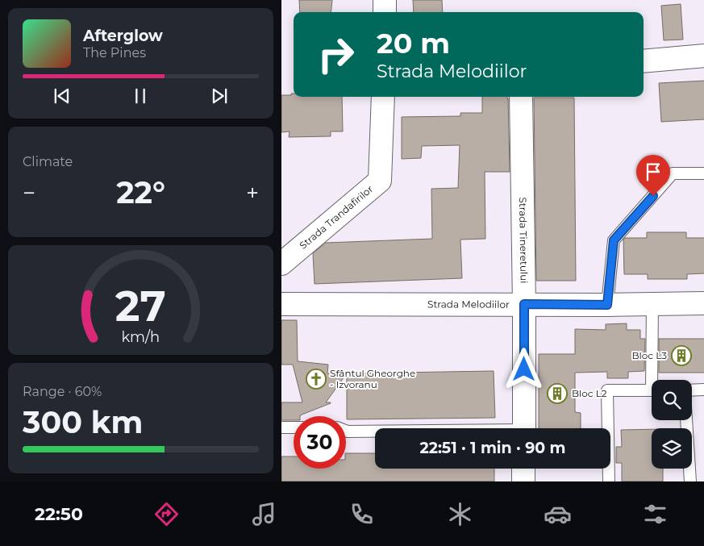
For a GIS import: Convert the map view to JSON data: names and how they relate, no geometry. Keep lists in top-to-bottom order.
{
  "streets": {
    "street": ["Strada Trandafirilor", "Strada Tineretului", "Strada Melodiilor"]
  },
  "crossings": [
    ["Strada Tineretului", "Strada Melodiilor"]
  ],
  "places": {
    "building": ["Bloc L3", "Bloc L2"],
    "church": ["Sfântul Gheorghe - Izvoranu"]
  },
  "page": {
    "turn": ["20 m", "Strada Melodiilor"],
    "song": ["Afterglow", "The Pines"],
    "tile": [
      "Climate",
      ["Range · 60%", "300 km"]
    ],
    "heat": ["−", "22°", "+"],
    "limit": "30",
    "trip": "22:51 · 1 min · 90 m",
    "tabs": "22:50",
    "gauge": ["27", "km/h"]
  }
}
